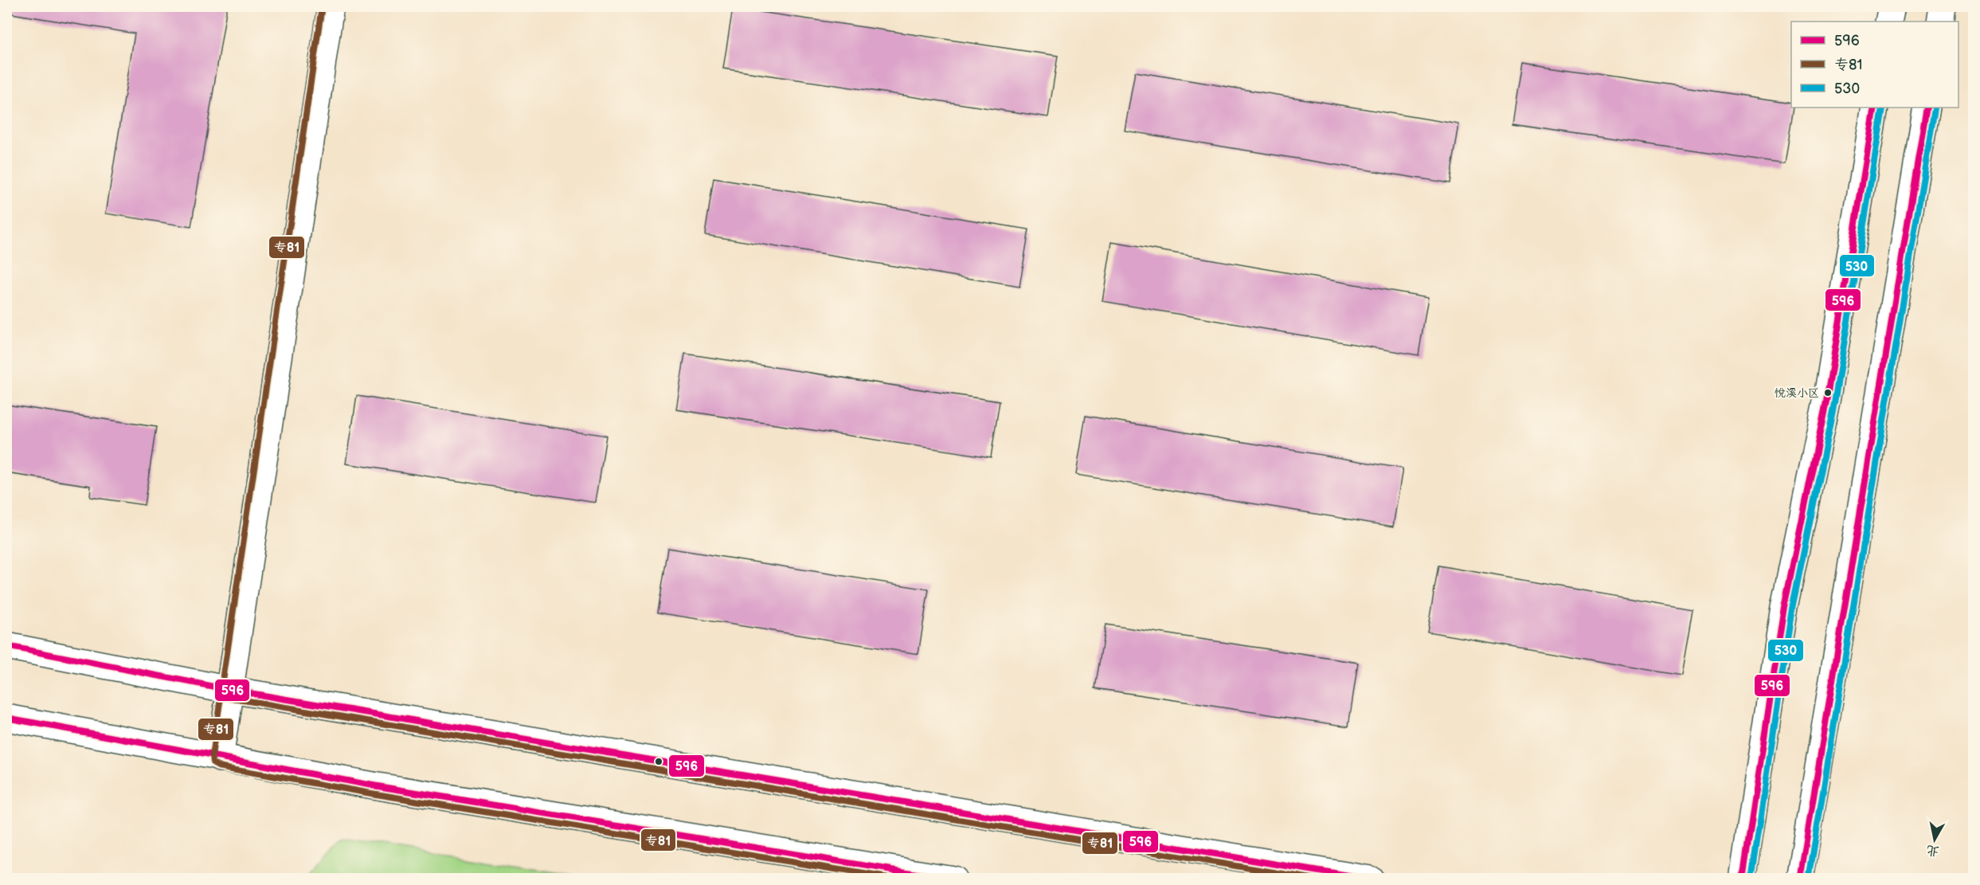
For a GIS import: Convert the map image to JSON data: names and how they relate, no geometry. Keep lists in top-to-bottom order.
{
  "places": ["悦溪小区"],
  "lines": ["transit line 专81", "transit line 596", "transit line 530"],
  "legend": ["596", "专81", "530"],
  "north": "bottom"
}
